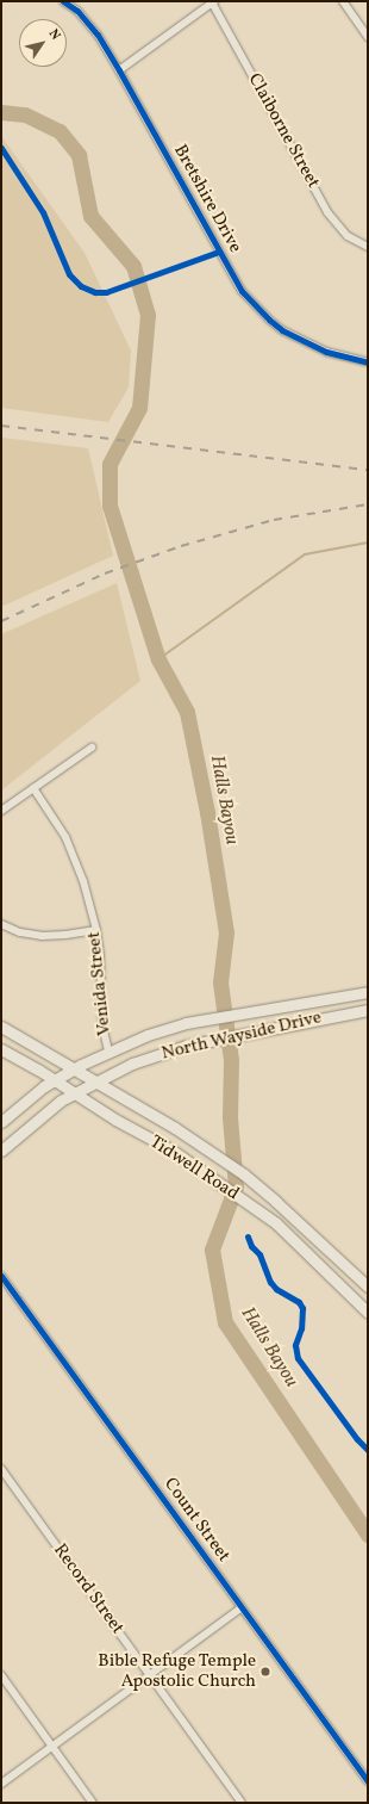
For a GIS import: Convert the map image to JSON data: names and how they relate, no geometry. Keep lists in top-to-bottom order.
{
  "streets": {
    "main road": ["North Wayside Drive", "Tidwell Road"],
    "street": [
      "Claiborne Street",
      "Bretshire Drive",
      "Venida Street",
      "Count Street",
      "Record Street"
    ]
  },
  "crossings": [
    ["Venida Street", "North Wayside Drive"],
    ["North Wayside Drive", "Tidwell Road"]
  ],
  "water": ["Halls Bayou"],
  "places": ["Bible Refuge Temple Apostolic Church"],
  "north": "top right"
}
